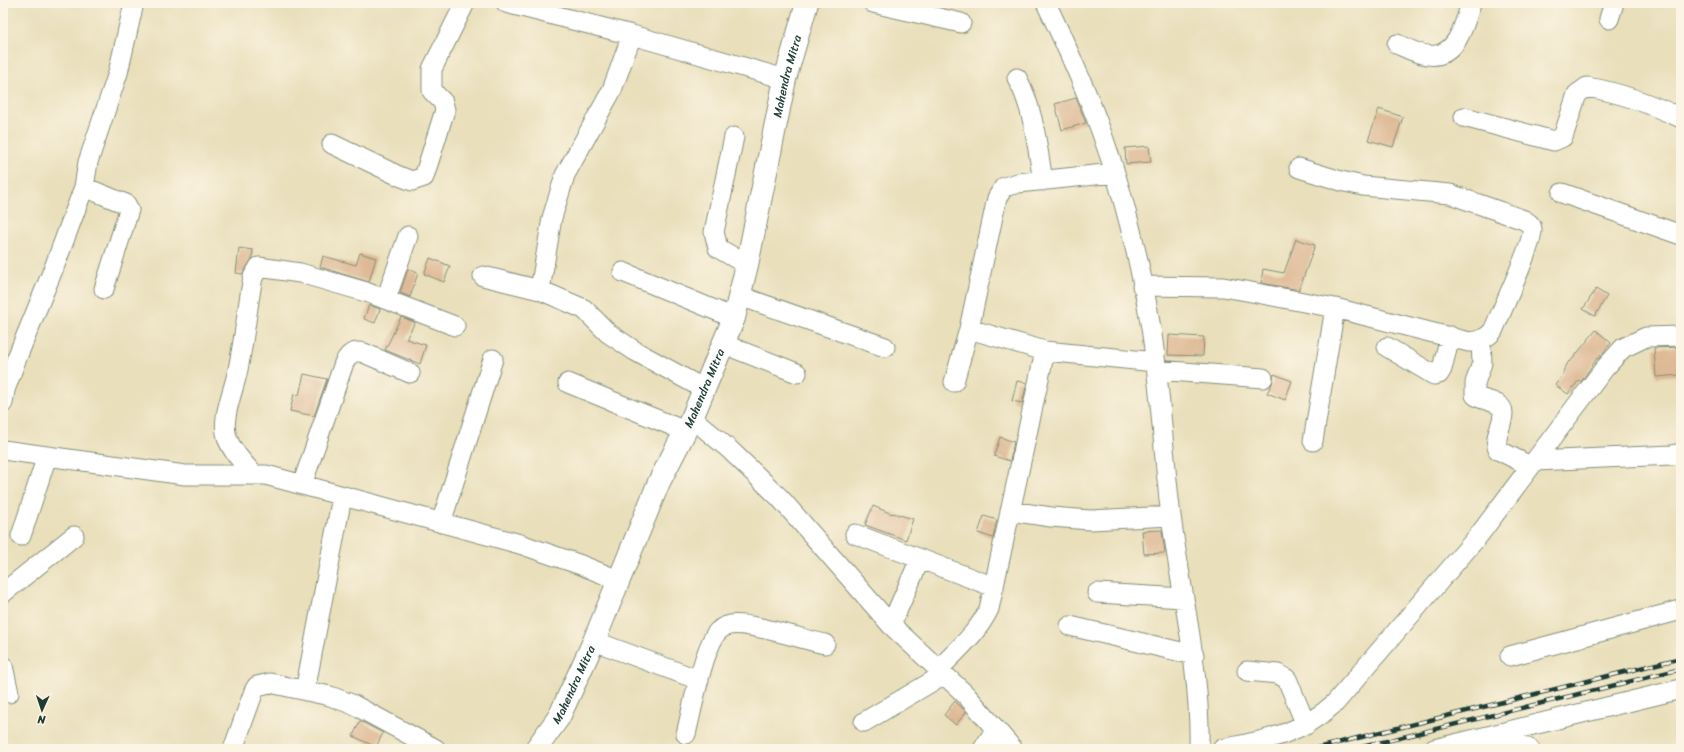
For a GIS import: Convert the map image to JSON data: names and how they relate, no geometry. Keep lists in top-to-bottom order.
{
  "streets": {
    "main road": ["Mahendra Mitra"]
  },
  "north": "bottom"
}
